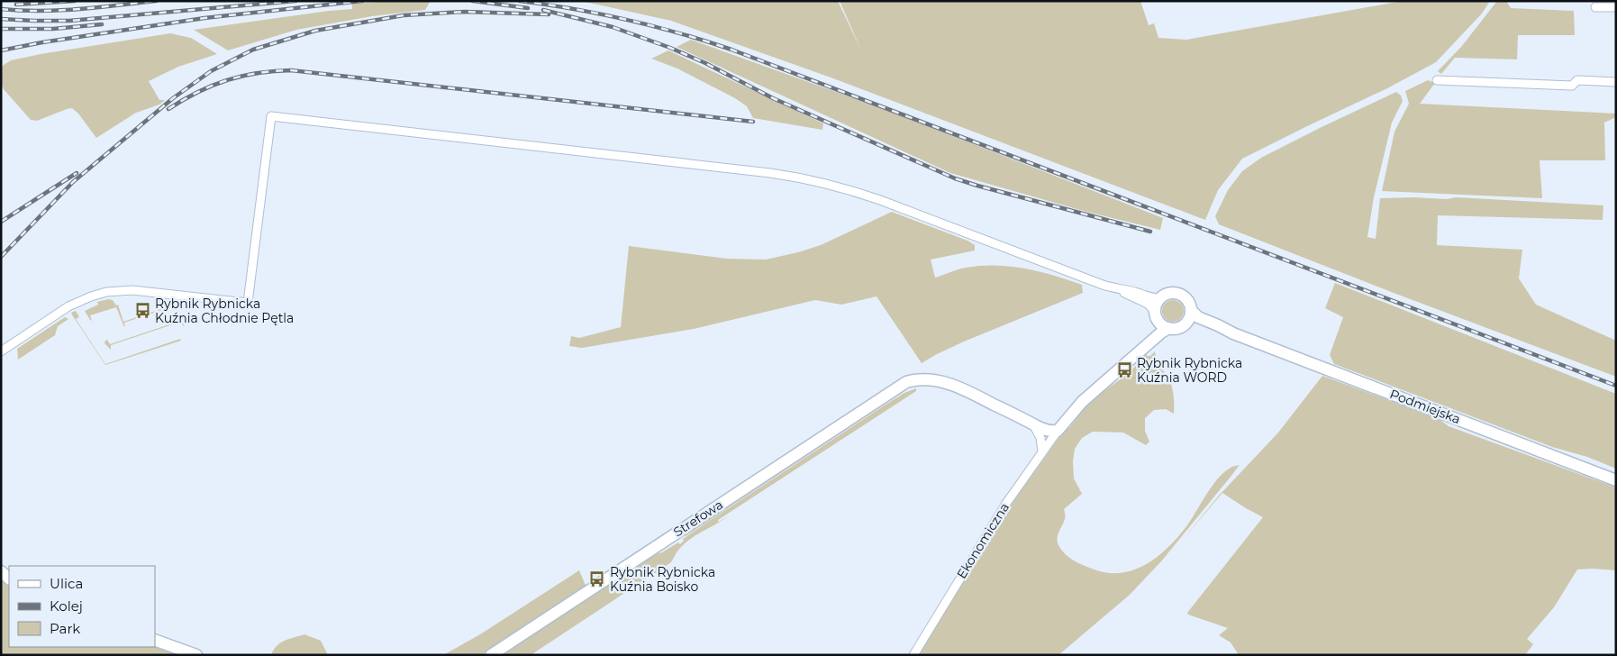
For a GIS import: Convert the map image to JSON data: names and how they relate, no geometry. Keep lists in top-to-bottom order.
{
  "streets": {
    "street": ["Podmiejska", "Strefowa", "Ekonomiczna"]
  },
  "crossings": [
    ["Podmiejska", "Ekonomiczna"]
  ],
  "places": {
    "bus stop": ["Rybnik Rybnicka Kuźnia Chłodnie Pętla", "Rybnik Rybnicka Kuźnia WORD", "Rybnik Rybnicka Kuźnia Boisko"]
  },
  "legend": ["Ulica", "Kolej", "Park"]
}
